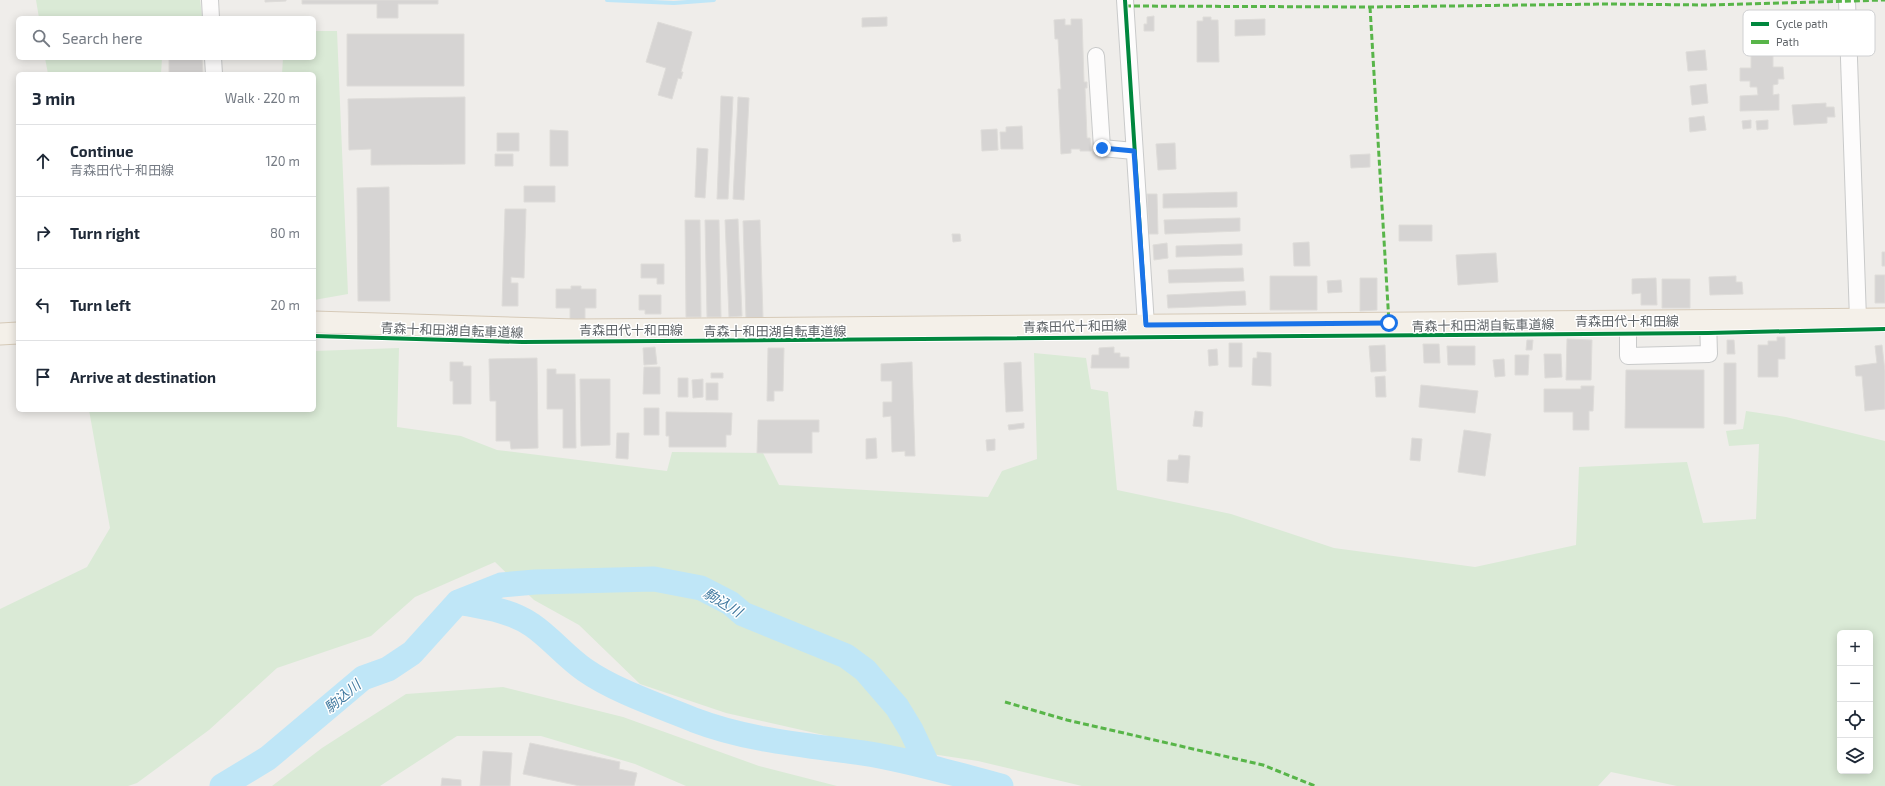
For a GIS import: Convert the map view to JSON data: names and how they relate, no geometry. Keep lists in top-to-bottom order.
{
  "streets": {
    "main road": ["青森田代十和田線"],
    "cycle path": ["青森十和田湖自転車道線"]
  },
  "water": ["駒込川"],
  "legend": ["Cycle path", "Path"],
  "page": {
    "search": "Search here",
    "heading": ["3 min", "Walk · 220 m"],
    "list": [
      ["Continue", "青森田代十和田線", "120 m"],
      ["Turn right", "80 m"],
      ["Turn left", "20 m"],
      "Arrive at destination"
    ],
    "map_buttons": ["+", "−"]
  }
}
